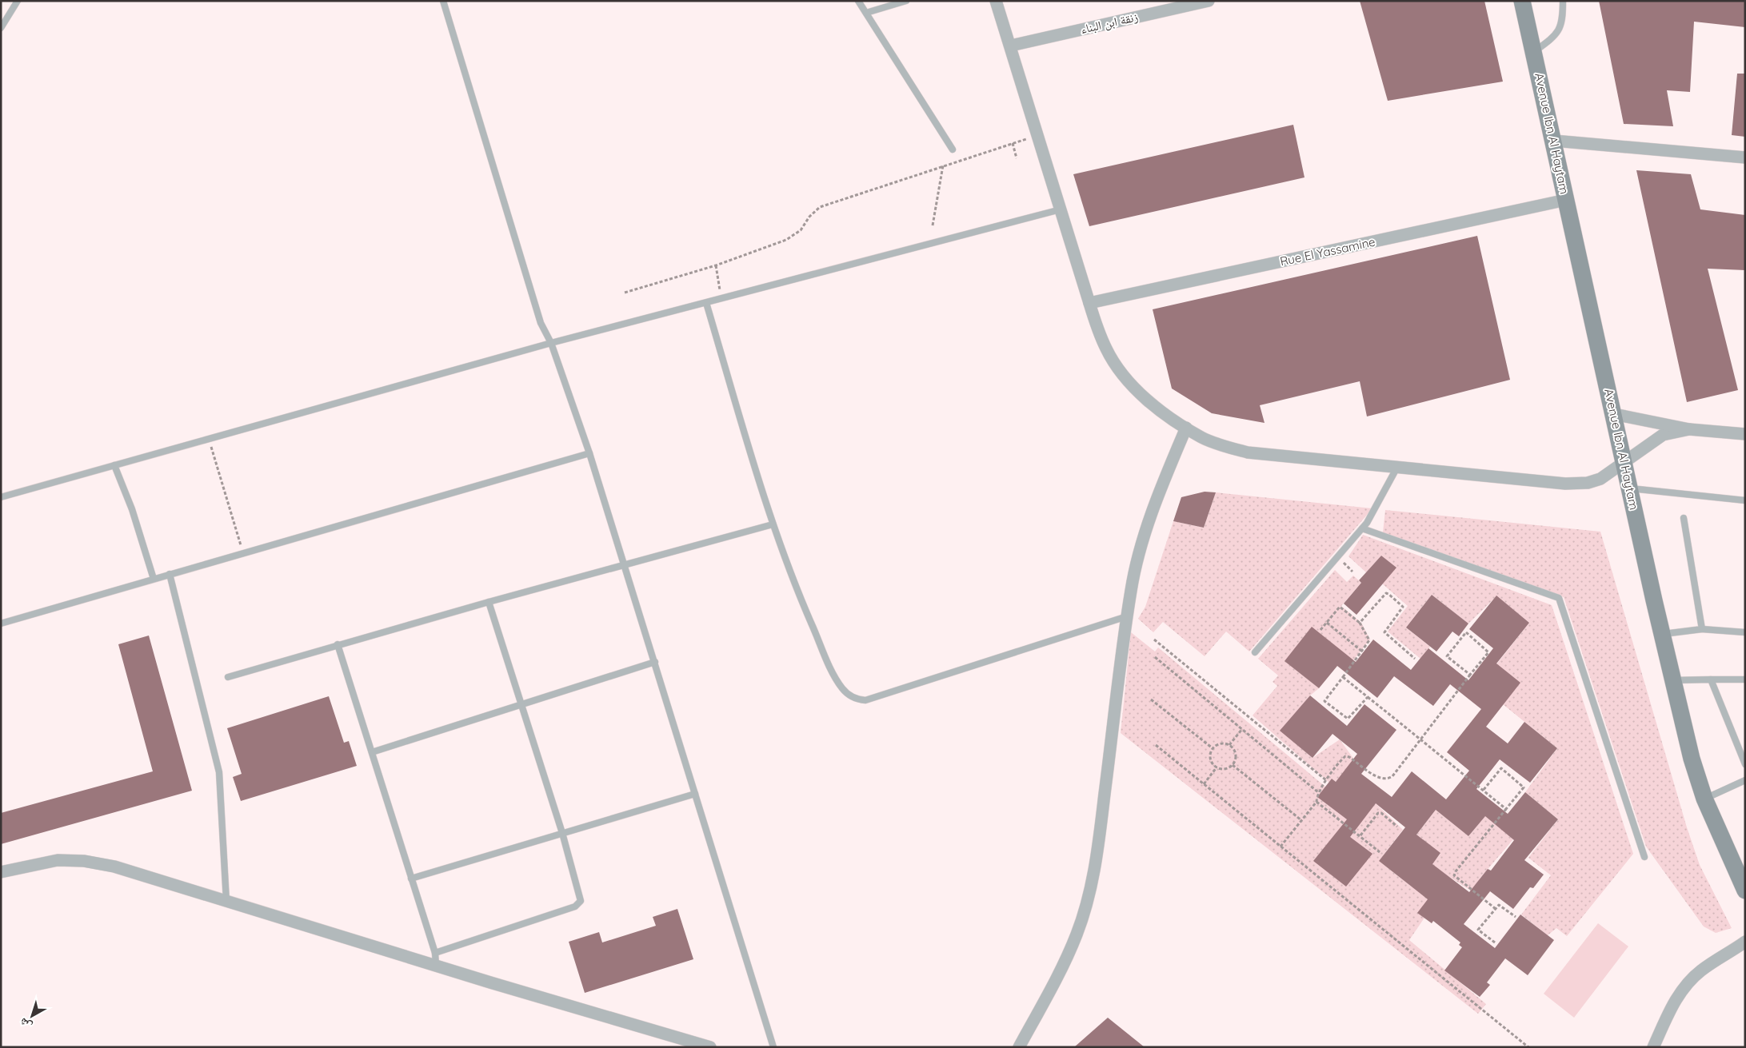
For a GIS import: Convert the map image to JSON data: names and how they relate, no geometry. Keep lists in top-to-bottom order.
{
  "streets": {
    "street": ["زنقة ابن البناء", "Avenue Ibn Al Haytam", "Rue El Yassamine"]
  },
  "crossings": [
    ["Avenue Ibn Al Haytam", "Rue El Yassamine"]
  ],
  "north": "bottom left"
}
